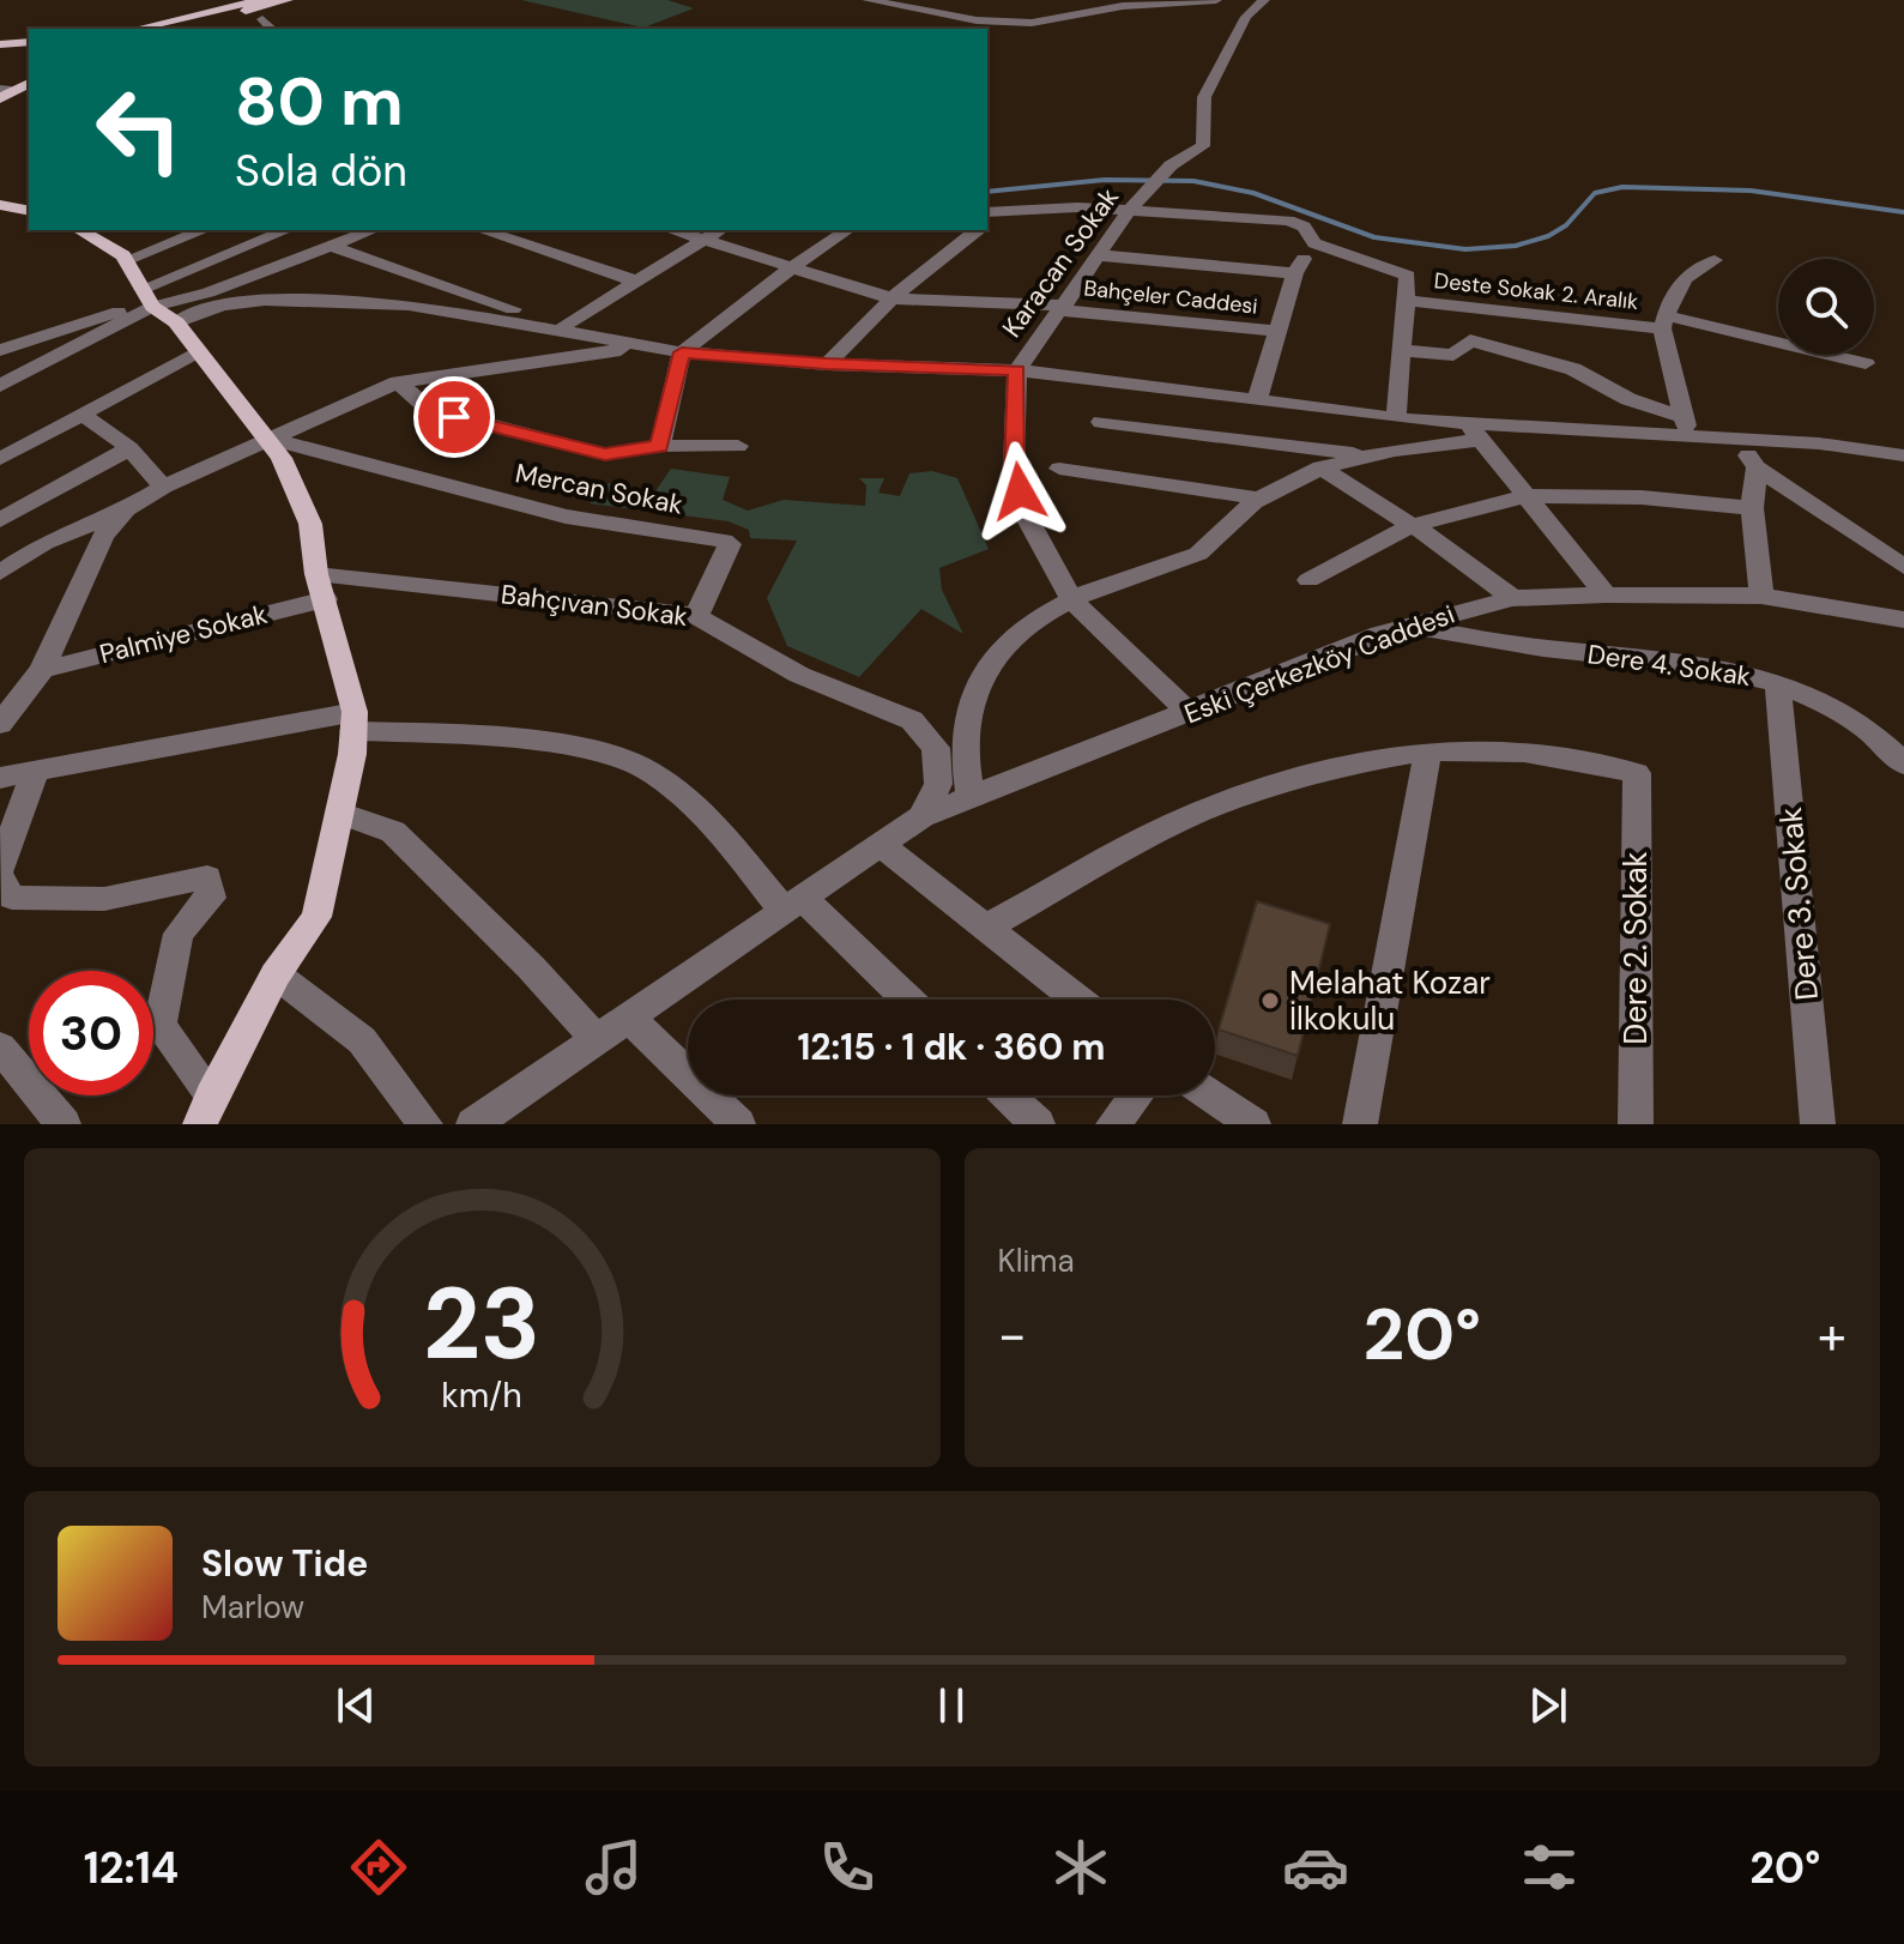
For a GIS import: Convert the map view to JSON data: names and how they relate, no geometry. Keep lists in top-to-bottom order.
{
  "streets": {
    "street": [
      "Karacan Sokak",
      "Deste Sokak 2. Aralık",
      "Bahçeler Caddesi",
      "Mercan Sokak",
      "Bahçıvan Sokak",
      "Palmiye Sokak",
      "Eski Çerkezköy Caddesi",
      "Dere 4. Sokak",
      "Dere 3. Sokak",
      "Dere 2. Sokak"
    ]
  },
  "crossings": [
    ["Karacan Sokak", "Bahçeler Caddesi"],
    ["Karacan Sokak", "Eski Çerkezköy Caddesi"],
    ["Mercan Sokak", "Bahçıvan Sokak"],
    ["Bahçıvan Sokak", "Eski Çerkezköy Caddesi"],
    ["Eski Çerkezköy Caddesi", "Dere 4. Sokak"],
    ["Dere 4. Sokak", "Dere 3. Sokak"]
  ],
  "places": ["Melahat Kozar İlkokulu"],
  "page": {
    "turn": ["80 m", "Sola dön"],
    "limit": "30",
    "trip": "12:15 · 1 dk · 360 m",
    "tile": "Klima",
    "heat": ["−", "20°", "+"],
    "song": ["Slow Tide", "Marlow"],
    "tabs": ["12:14", "20°"],
    "gauge": ["23", "km/h"]
  }
}
